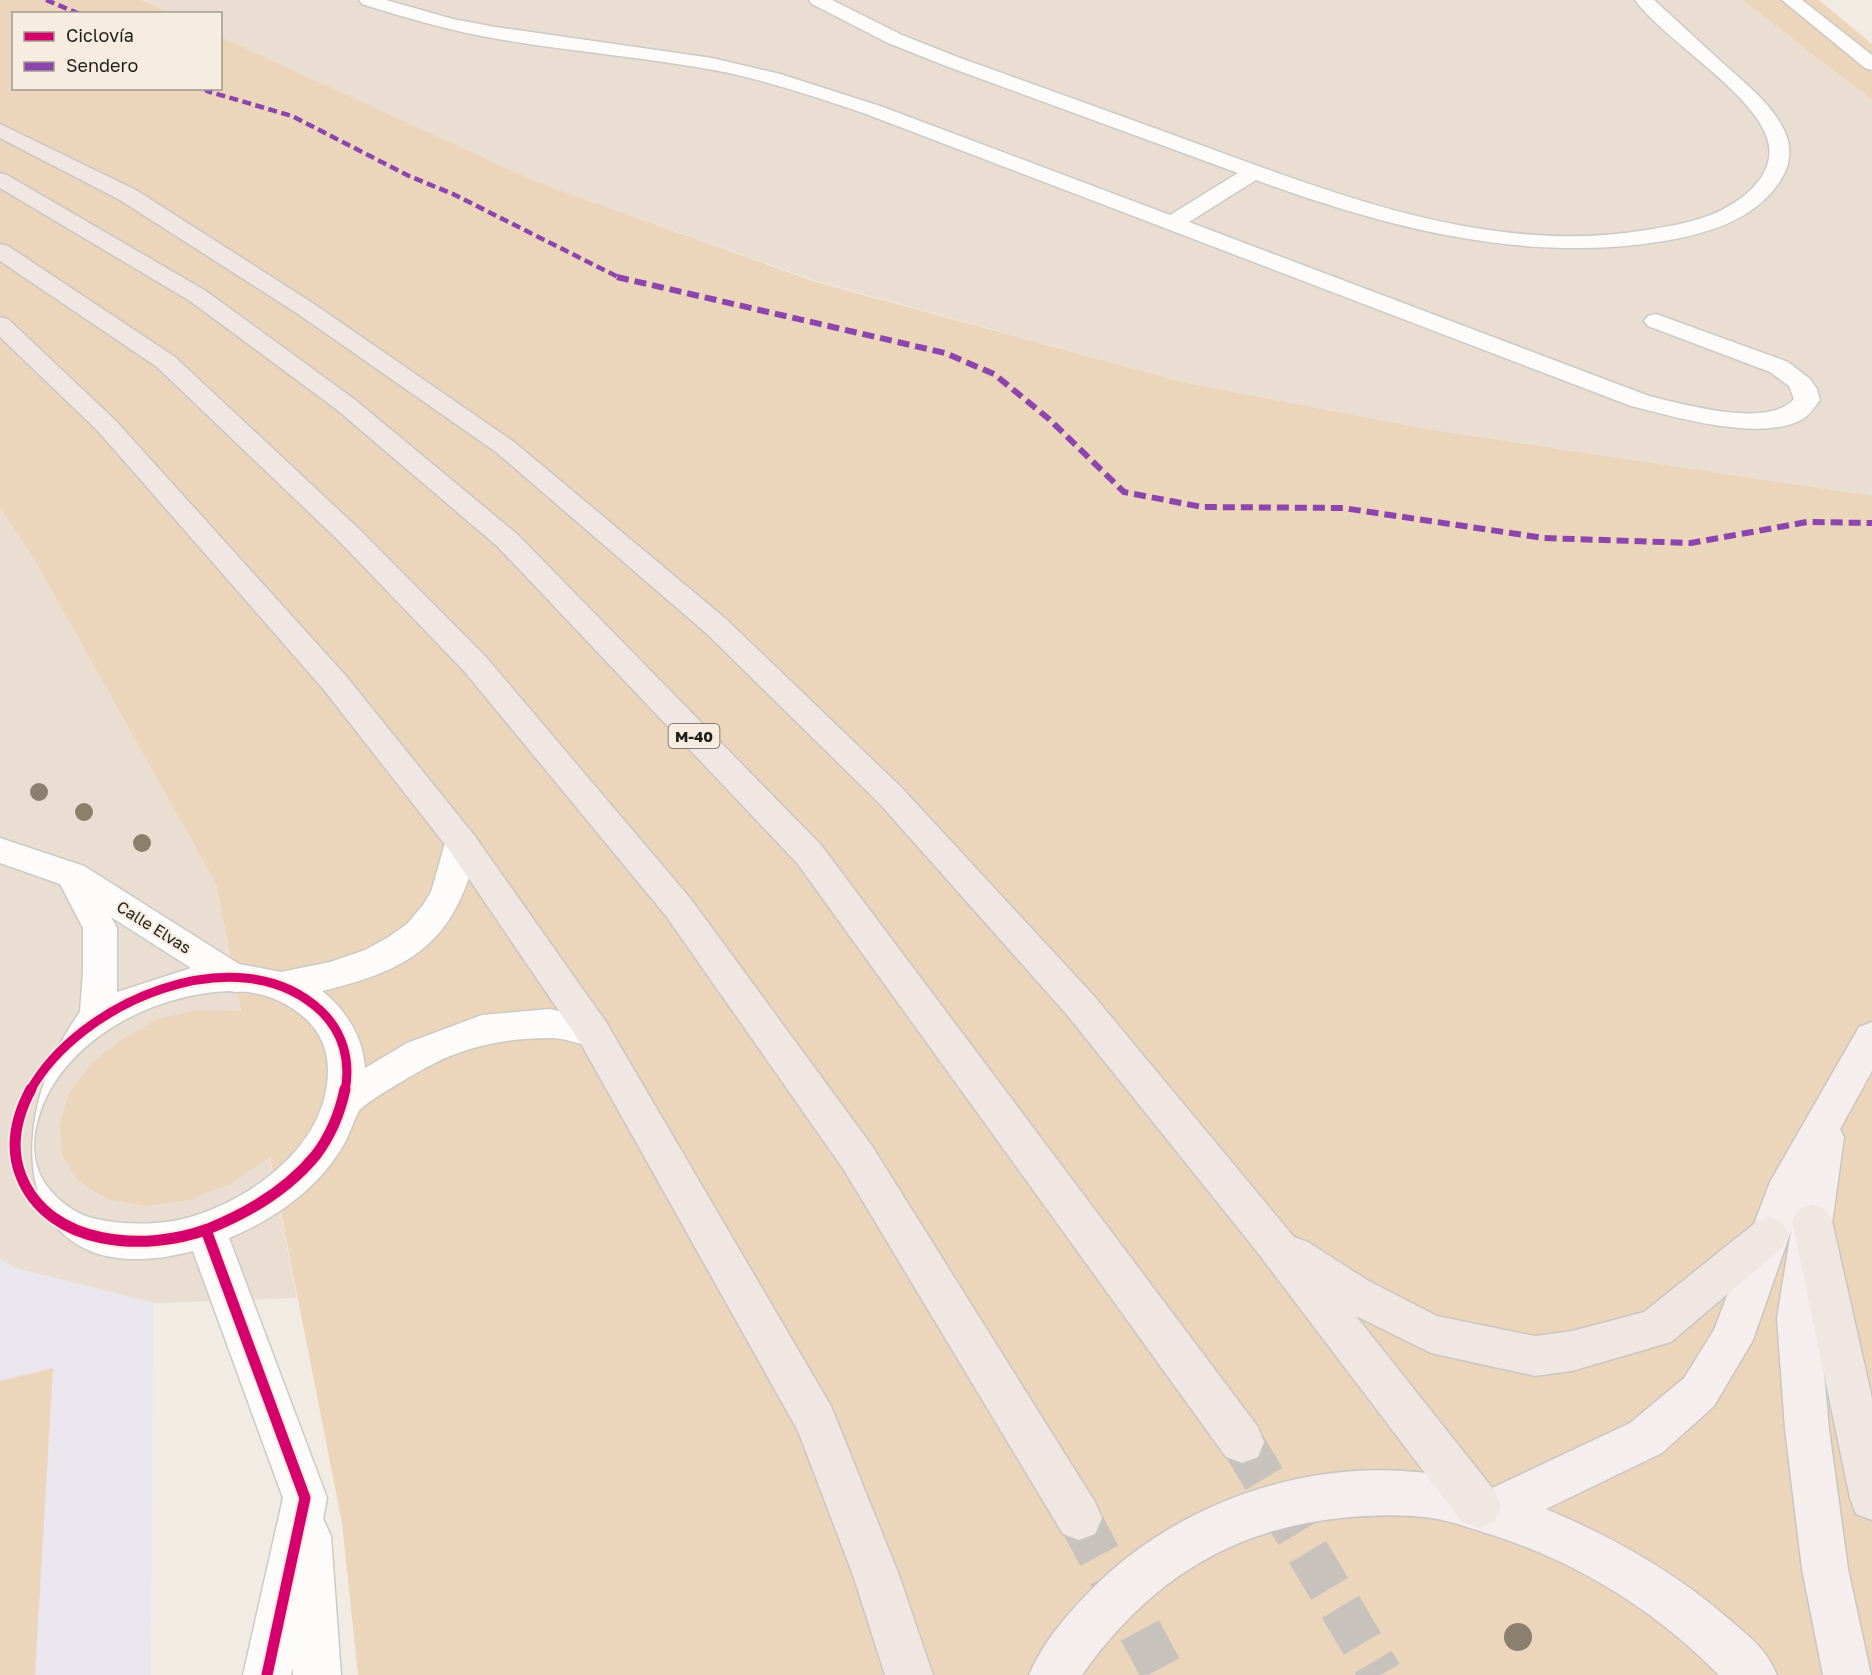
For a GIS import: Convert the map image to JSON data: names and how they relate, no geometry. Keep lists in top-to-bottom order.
{
  "streets": {
    "highway": ["M-40"],
    "street": ["Calle Elvas"]
  },
  "legend": ["Ciclovía", "Sendero"]
}
